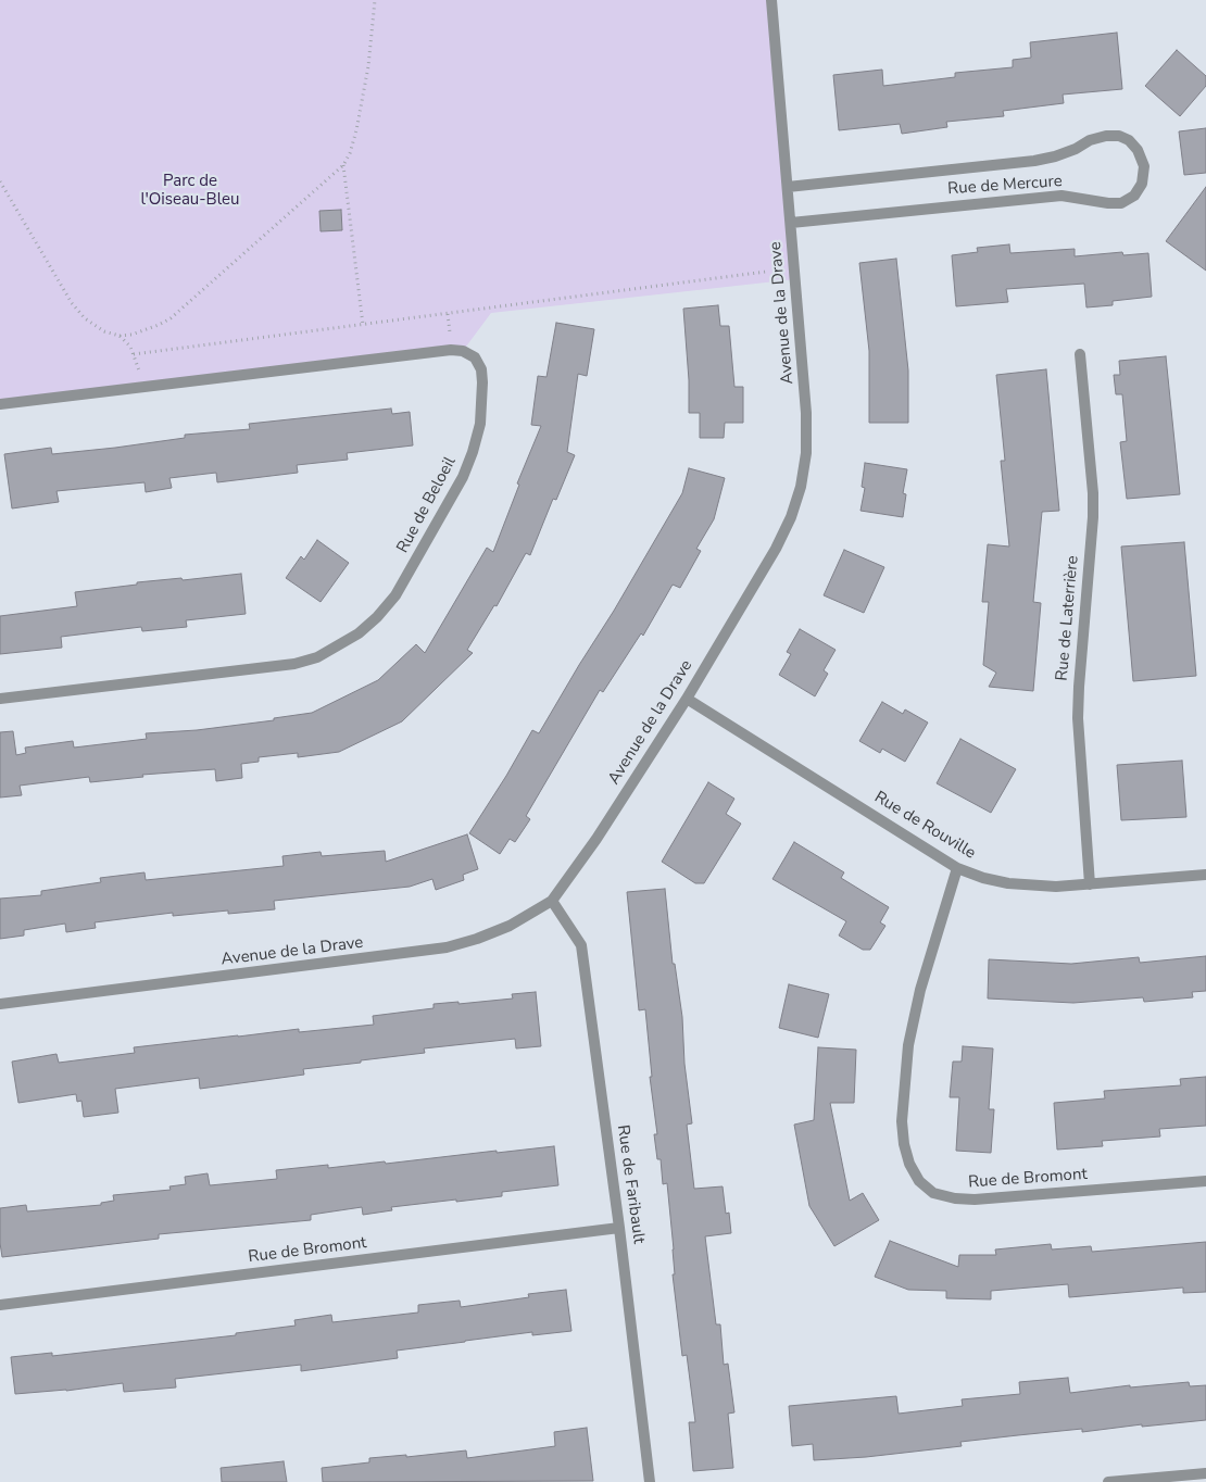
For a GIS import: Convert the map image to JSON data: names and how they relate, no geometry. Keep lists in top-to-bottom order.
{
  "streets": {
    "street": [
      "Rue de Mercure",
      "Avenue de la Drave",
      "Rue de Beloeil",
      "Rue de Laterrière",
      "Rue de Rouville",
      "Rue de Bromont",
      "Rue de Faribault"
    ]
  },
  "crossings": [
    ["Rue de Mercure", "Avenue de la Drave"],
    ["Avenue de la Drave", "Rue de Rouville"],
    ["Avenue de la Drave", "Rue de Faribault"],
    ["Rue de Laterrière", "Rue de Rouville"],
    ["Rue de Rouville", "Rue de Bromont"],
    ["Rue de Bromont", "Rue de Faribault"]
  ],
  "parks": ["Parc de l'Oiseau-Bleu"]
}
